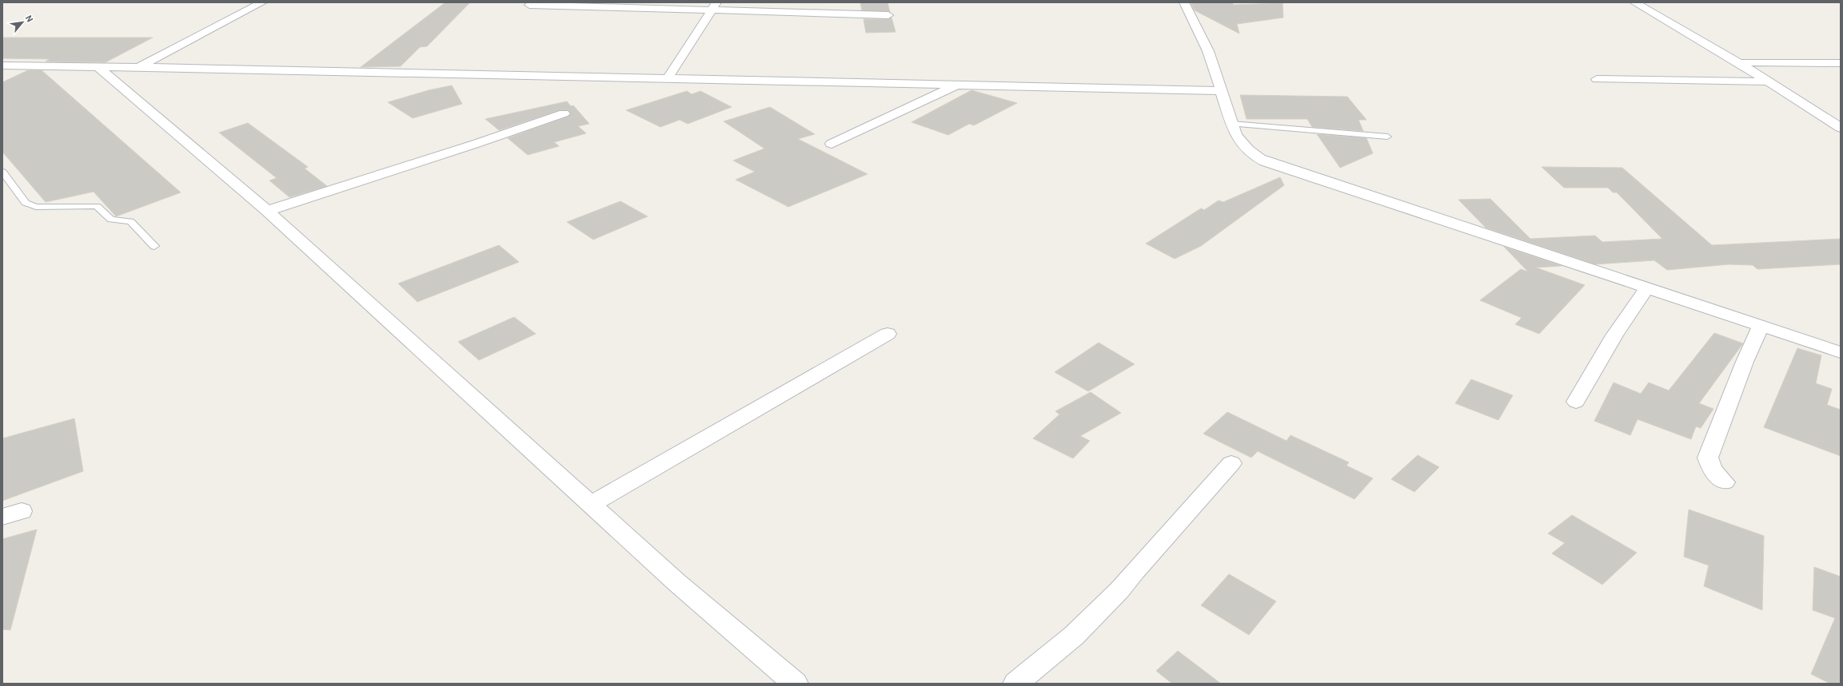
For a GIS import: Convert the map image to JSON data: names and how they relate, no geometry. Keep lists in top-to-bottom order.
{
  "north": "top right"
}
